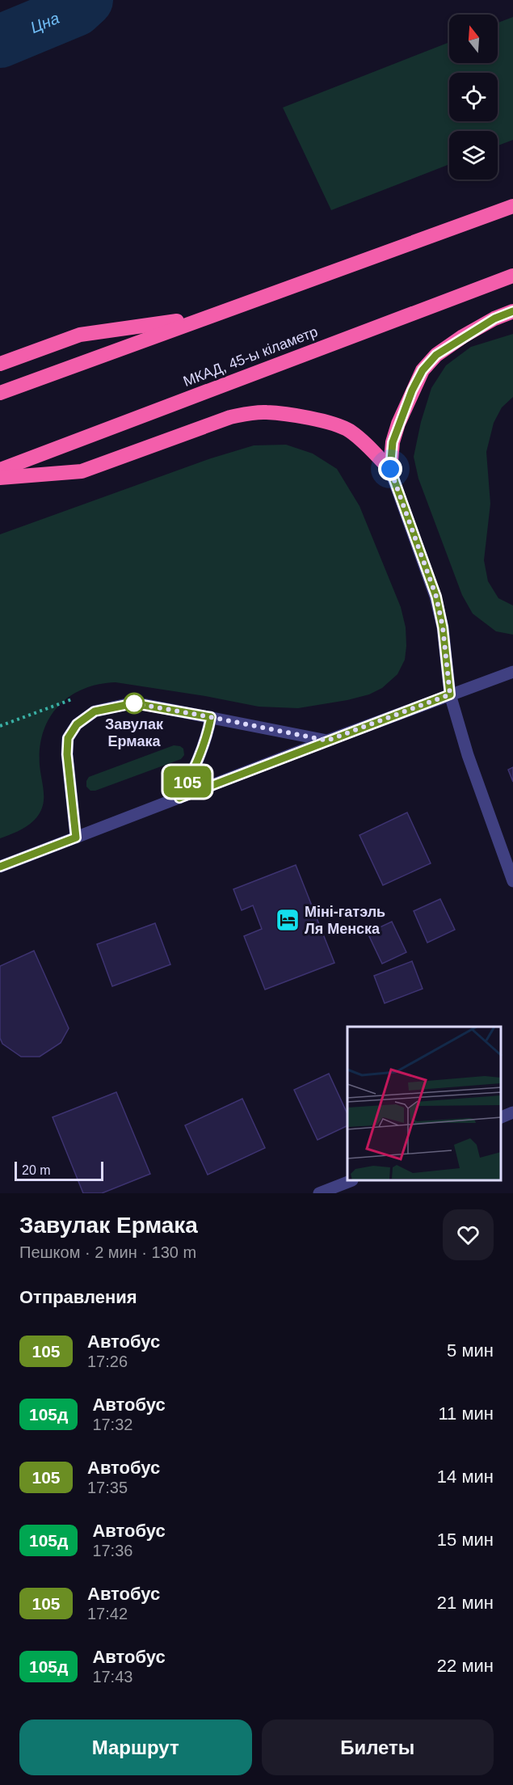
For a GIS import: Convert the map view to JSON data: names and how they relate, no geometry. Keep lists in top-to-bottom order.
{
  "streets": {
    "highway": ["МКАД, 45-ы кіламетр"]
  },
  "water": ["Цна"],
  "places": {
    "other": ["Завулак Ермака"],
    "hotel": ["Міні-гатэль Ля Менска"]
  },
  "lines": ["bus line 105"],
  "scale_bar": "20 m",
  "north": "top",
  "page": {
    "on_map": "105",
    "scale": "20 m",
    "heading": [
      ["Завулак Ермака", "Пешком · 2 мин · 130 m"],
      "Отправления"
    ],
    "list": [
      {
        "mark": "105",
        "name": "Автобус",
        "note": "17:26",
        "value": "5 мин"
      },
      {
        "mark": "105д",
        "name": "Автобус",
        "note": "17:32",
        "value": "11 мин"
      },
      {
        "mark": "105",
        "name": "Автобус",
        "note": "17:35",
        "value": "14 мин"
      },
      {
        "mark": "105д",
        "name": "Автобус",
        "note": "17:36",
        "value": "15 мин"
      },
      {
        "mark": "105",
        "name": "Автобус",
        "note": "17:42",
        "value": "21 мин"
      },
      {
        "mark": "105д",
        "name": "Автобус",
        "note": "17:43",
        "value": "22 мин"
      }
    ],
    "buttons": ["Маршрут", "Билеты"]
  }
}
